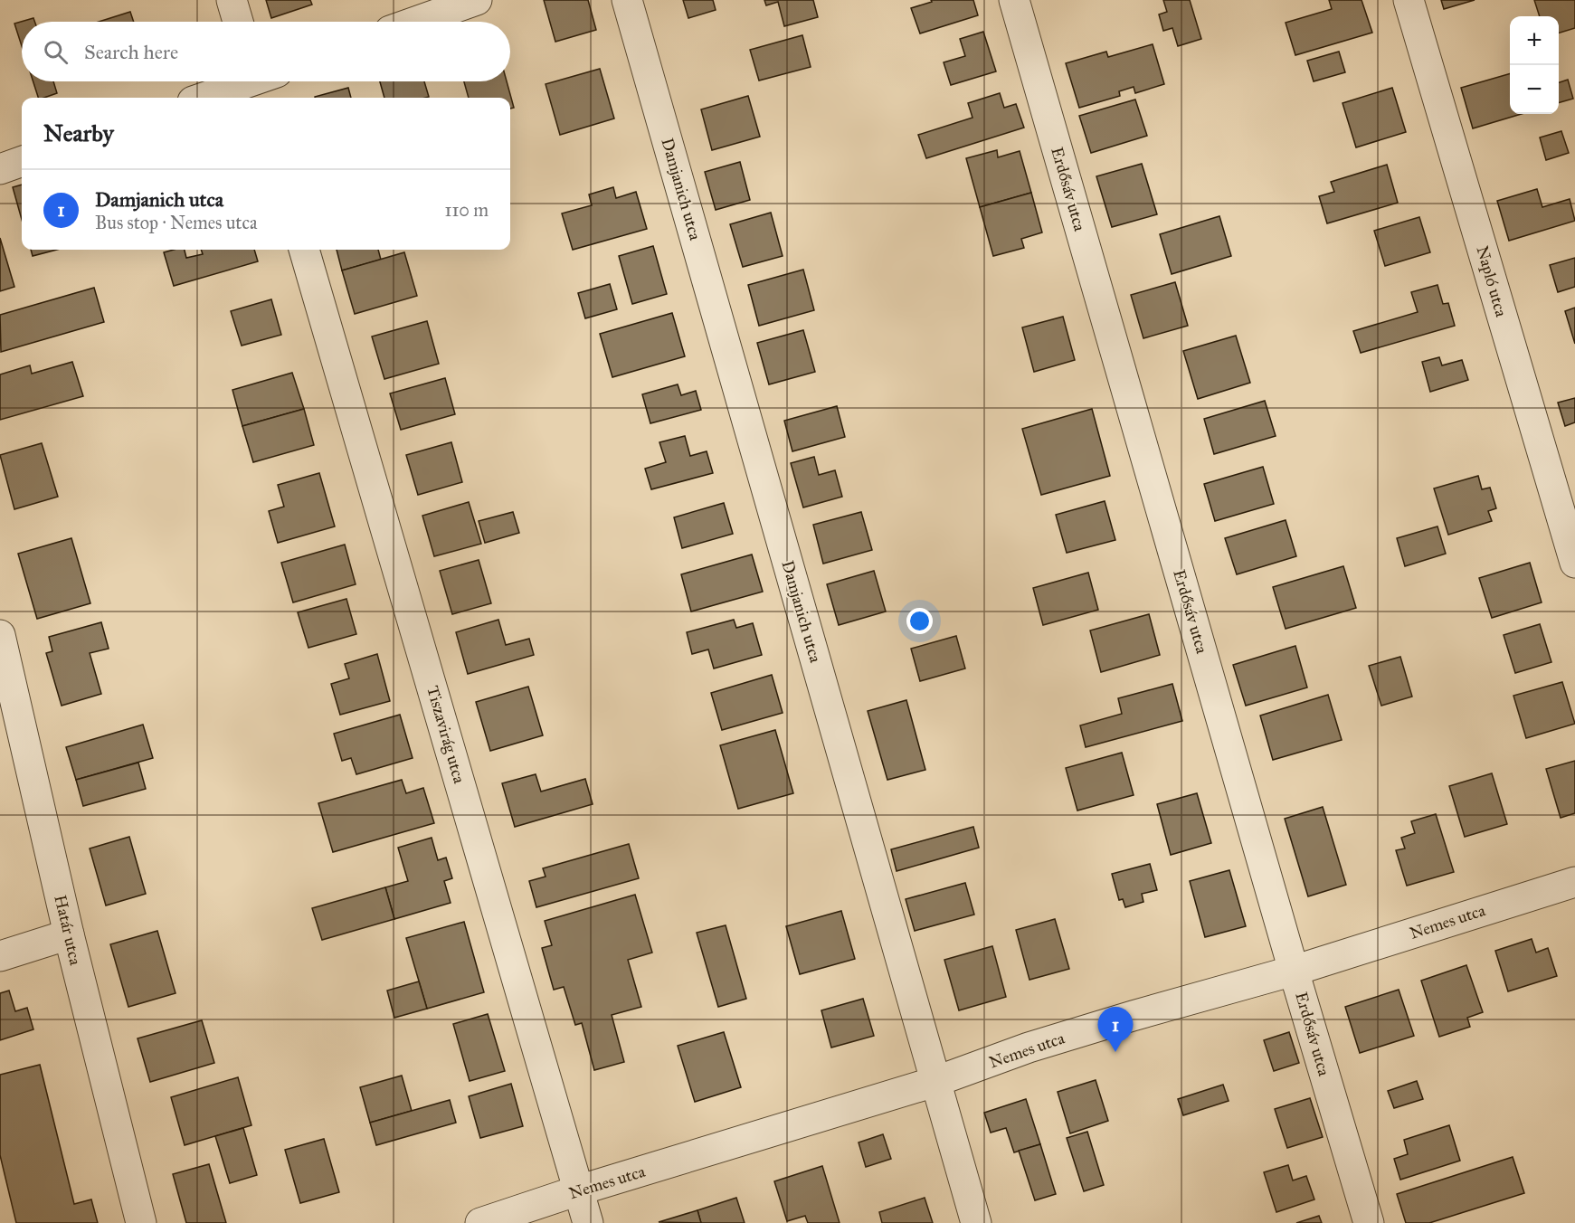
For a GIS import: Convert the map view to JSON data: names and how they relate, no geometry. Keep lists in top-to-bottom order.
{
  "streets": {
    "street": [
      "Damjanich utca",
      "Erdősáv utca",
      "Napló utca",
      "Tiszavirág utca",
      "Nemes utca",
      "Határ utca"
    ]
  },
  "crossings": [
    ["Damjanich utca", "Nemes utca"],
    ["Erdősáv utca", "Nemes utca"],
    ["Tiszavirág utca", "Nemes utca"]
  ],
  "page": {
    "map_buttons": ["+", "−"],
    "search": "Search here",
    "heading": "Nearby",
    "list": [
      {
        "mark": "1",
        "name": "Damjanich utca",
        "note": "Bus stop · Nemes utca",
        "value": "110 m"
      }
    ],
    "pins": "1"
  }
}
